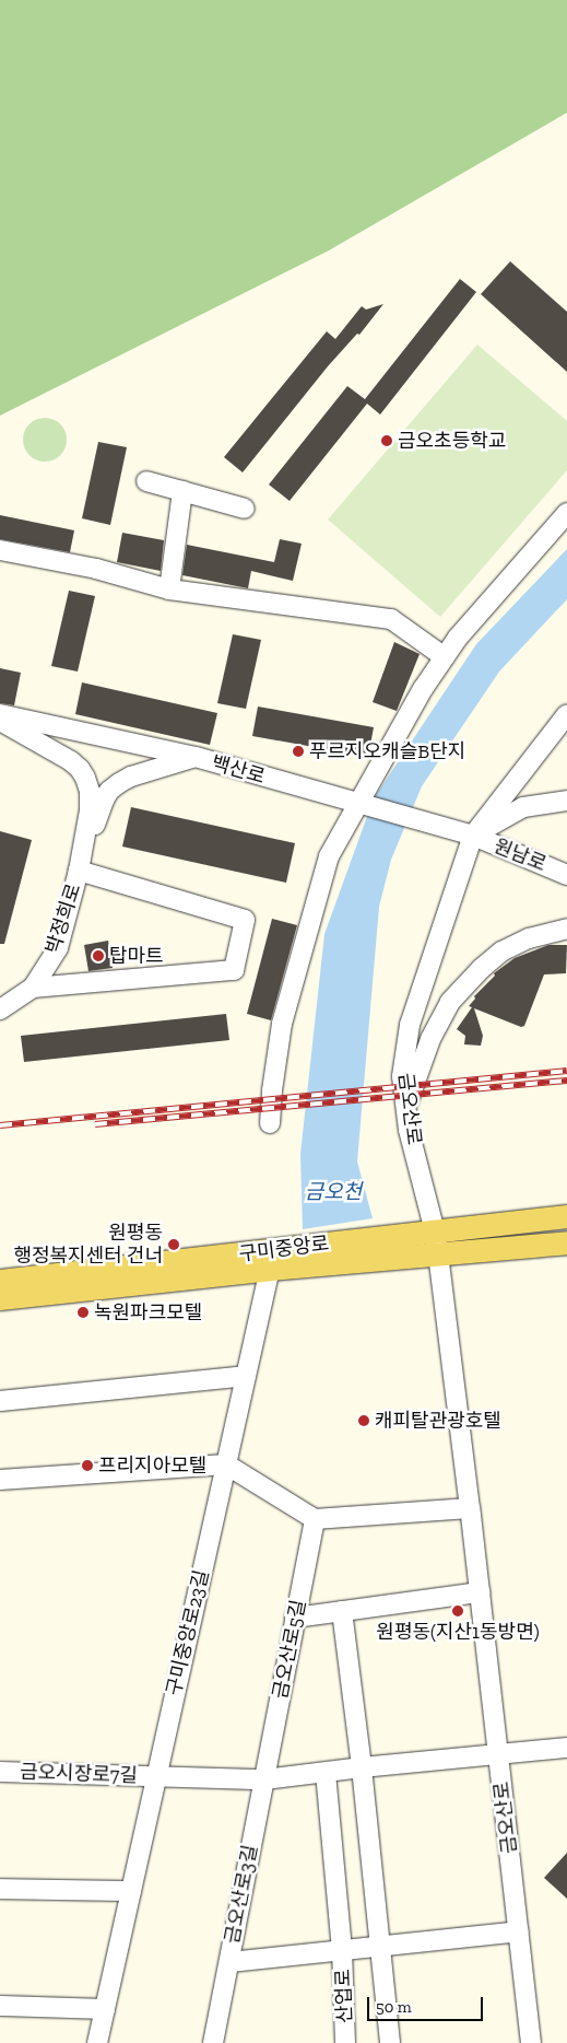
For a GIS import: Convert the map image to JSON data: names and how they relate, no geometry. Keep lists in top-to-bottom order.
{
  "streets": {
    "main road": ["구미중앙로"],
    "street": [
      "백산로",
      "원남로",
      "박정희로",
      "금오산로",
      "구미중앙로23길",
      "금오산로5길",
      "금오시장로7길",
      "금오산로3길",
      "산업로"
    ]
  },
  "crossings": [
    ["백산로", "원남로"],
    ["백산로", "금오산로"],
    ["원남로", "금오산로"],
    ["금오산로", "구미중앙로"],
    ["금오산로", "금오산로3길"],
    ["구미중앙로", "구미중앙로23길"],
    ["구미중앙로23길", "금오시장로7길"],
    ["금오산로5길", "금오산로3길"],
    ["금오산로3길", "산업로"]
  ],
  "water": ["금오천"],
  "places": [
    "금오초등학교",
    "푸르지오캐슬B단지",
    "탑마트",
    "원평동 행정복지센터 건너",
    "녹원파크모텔",
    "캐피탈관광호텔",
    "프리지아모텔",
    "원평동(지산1동방면)"
  ],
  "scale_bar": "50 m"
}
